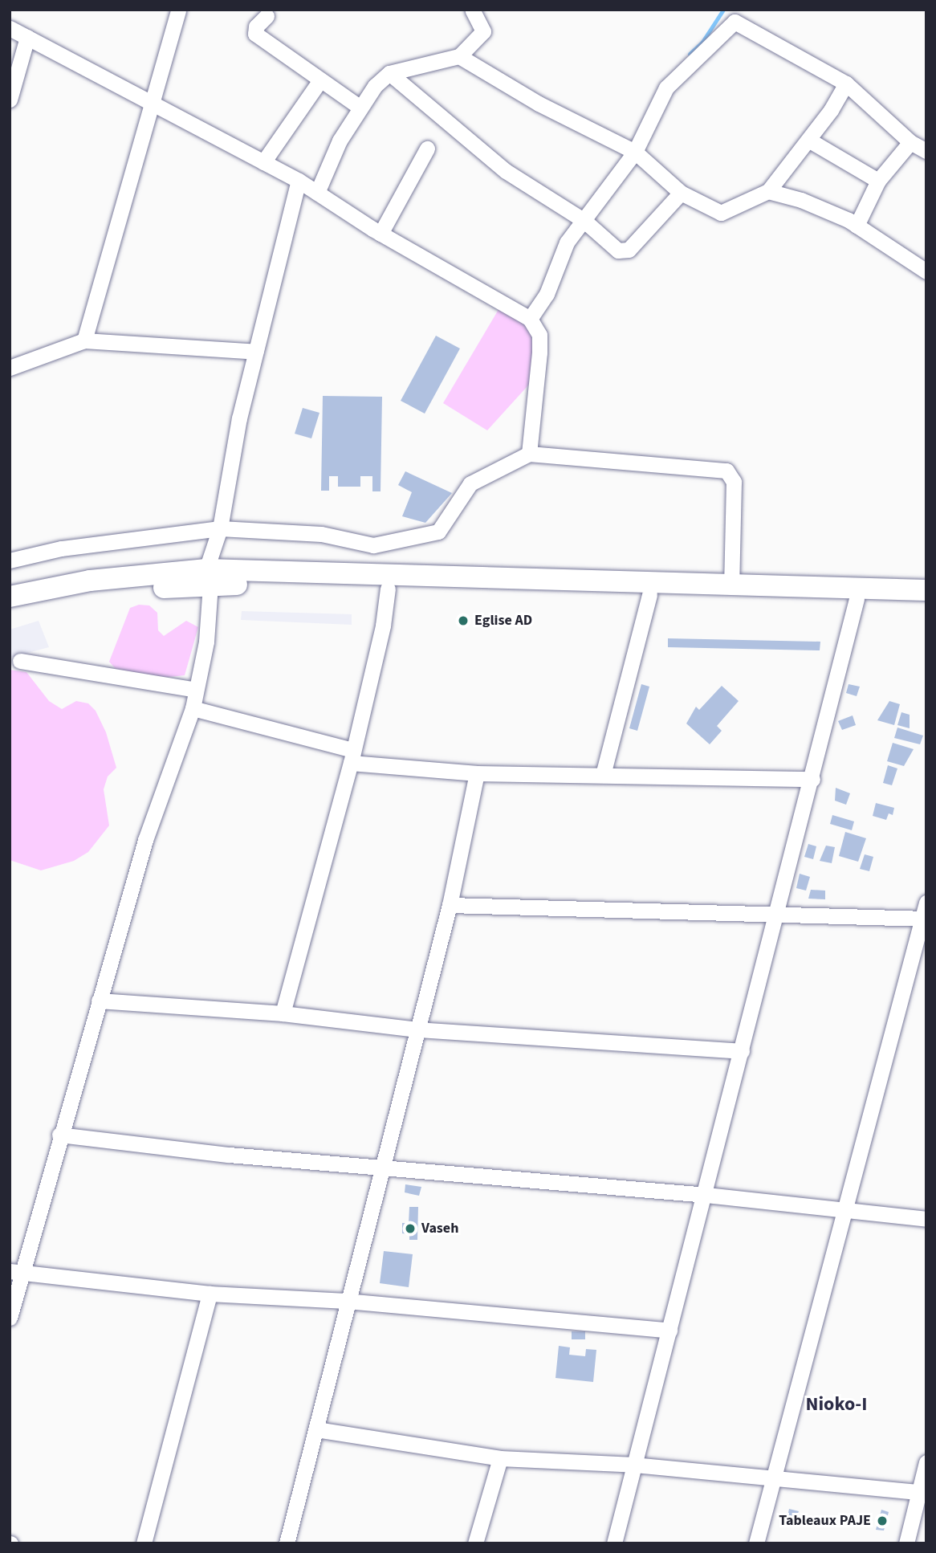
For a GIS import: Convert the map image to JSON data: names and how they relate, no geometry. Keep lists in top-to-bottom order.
{
  "districts": ["Nioko-I"],
  "places": ["Eglise AD", "Vaseh", "Tableaux PAJE"]
}
